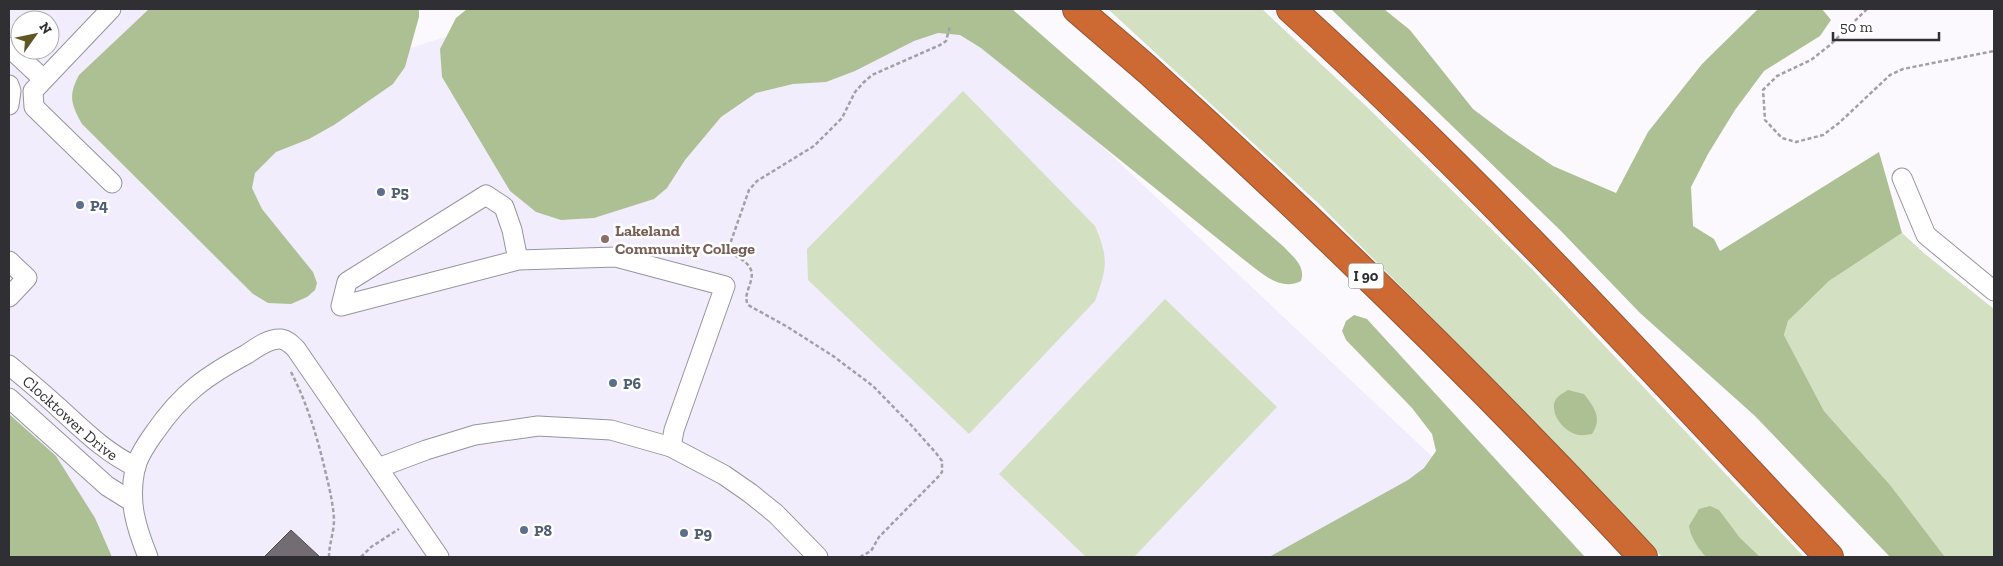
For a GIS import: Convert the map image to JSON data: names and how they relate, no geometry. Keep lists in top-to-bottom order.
{
  "streets": {
    "highway": ["I 90"],
    "street": ["Clocktower Drive"]
  },
  "places": [
    "P5",
    "P4",
    "Lakeland Community College",
    "P6",
    "P8",
    "P9"
  ],
  "scale_bar": "50 m",
  "north": "top right"
}
